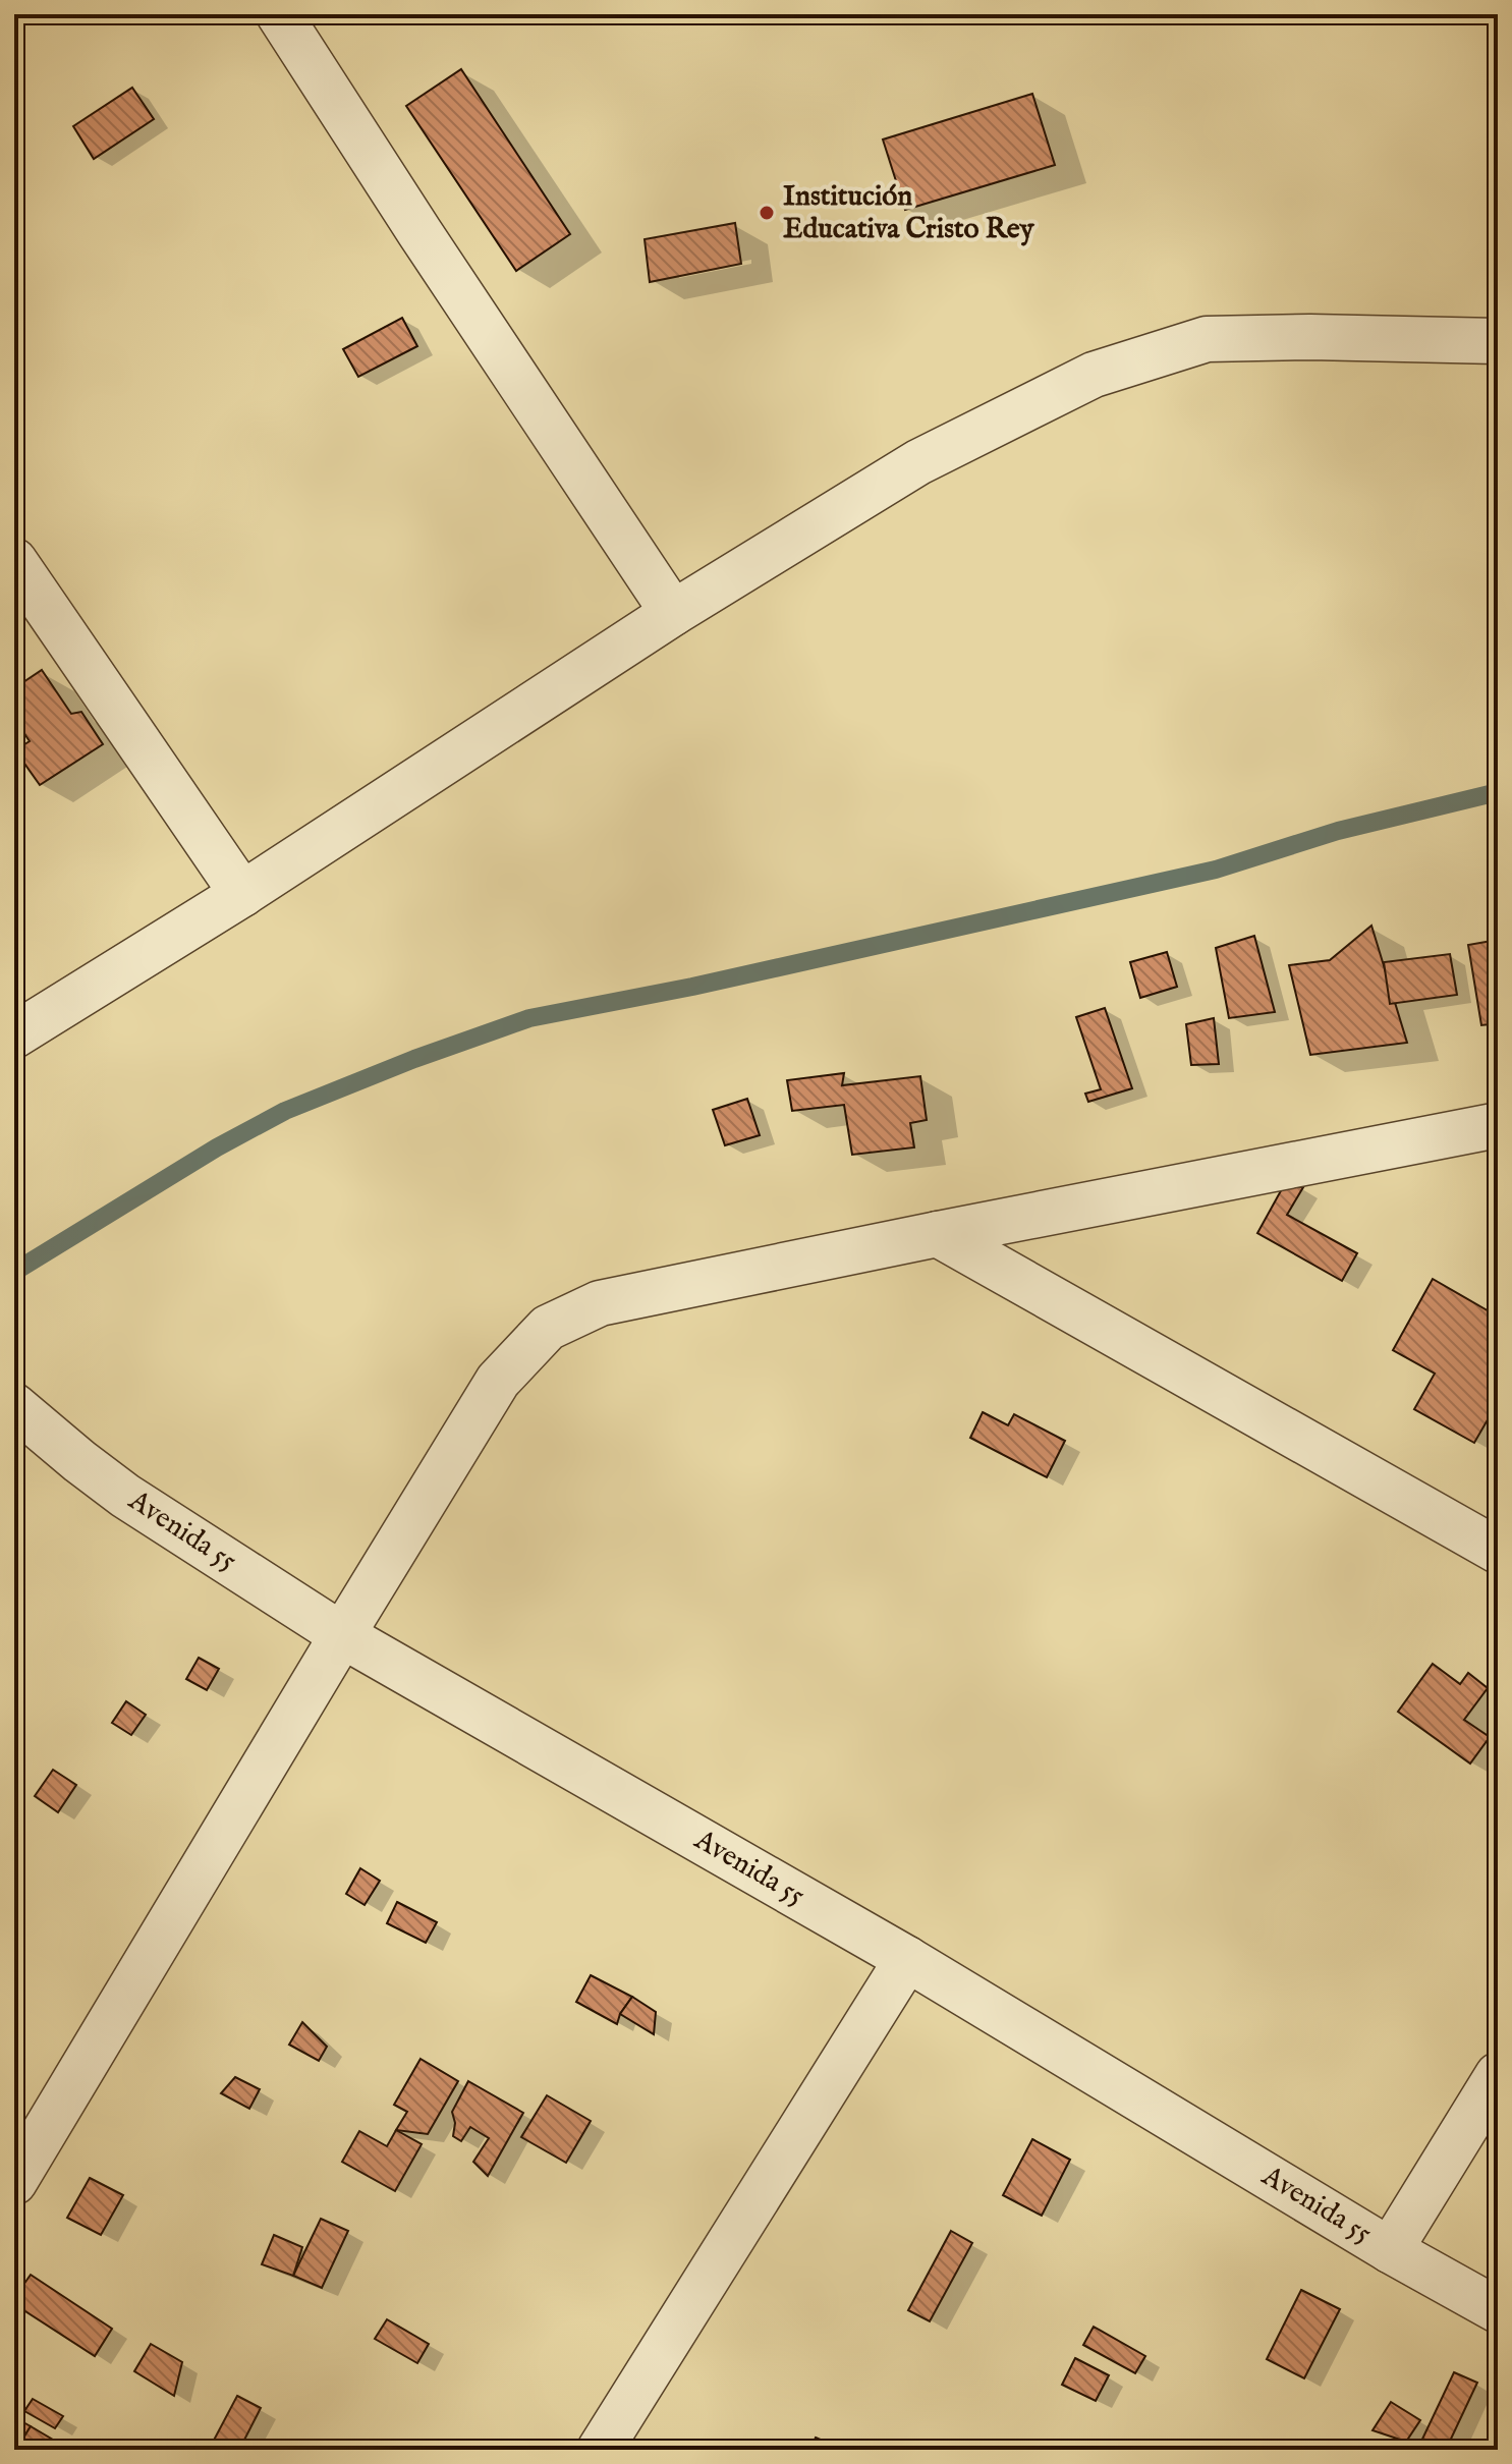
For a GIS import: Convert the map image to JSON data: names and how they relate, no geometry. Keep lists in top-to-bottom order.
{
  "streets": {
    "street": ["Avenida 55"]
  },
  "places": ["Institución Educativa Cristo Rey"]
}
